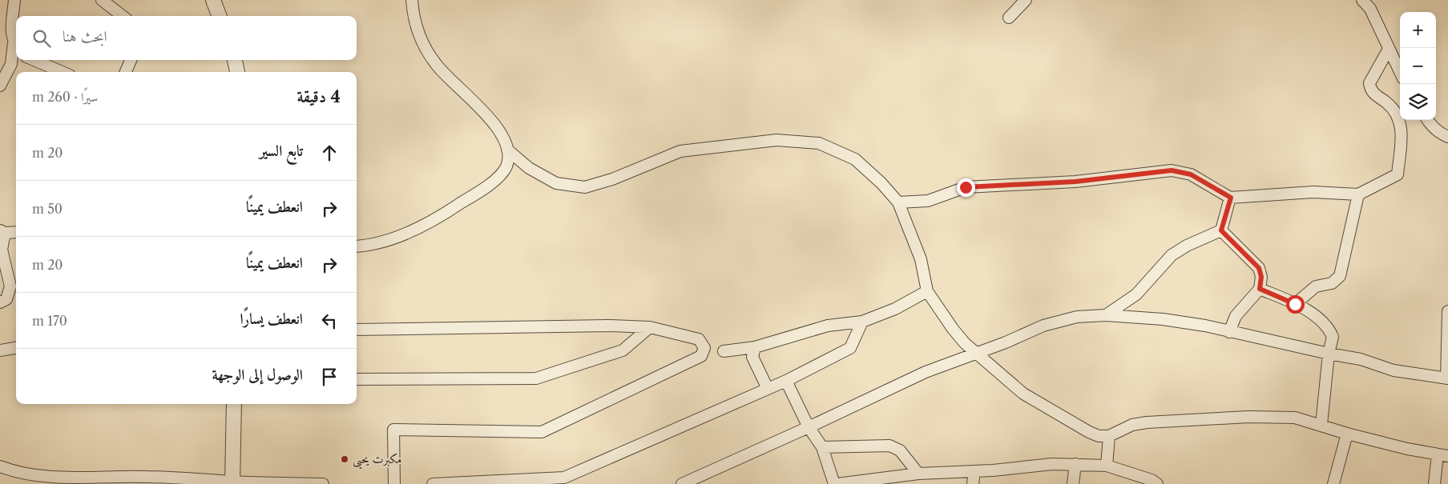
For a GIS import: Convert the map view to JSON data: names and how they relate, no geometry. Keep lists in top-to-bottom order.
{
  "places": ["مكبرت يحيى"],
  "page": {
    "map_buttons": ["+", "−"],
    "search": "ابحث هنا",
    "heading": ["4 دقيقة", "سيرًا · 260 m"],
    "list": [
      ["تابع السير", "20 m"],
      ["انعطف يمينًا", "50 m"],
      ["انعطف يمينًا", "20 m"],
      ["انعطف يسارًا", "170 m"],
      "الوصول إلى الوجهة"
    ]
  }
}
